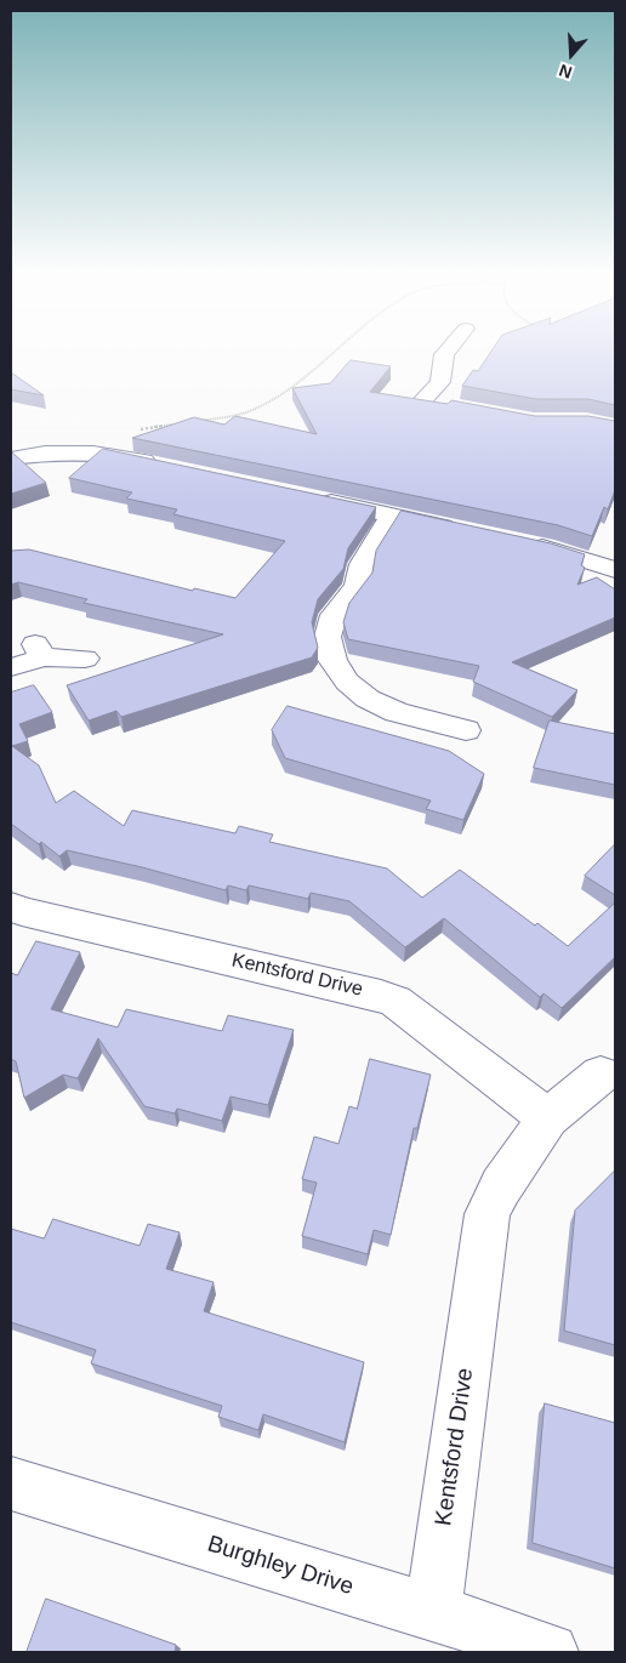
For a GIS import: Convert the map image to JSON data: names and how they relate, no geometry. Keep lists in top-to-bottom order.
{
  "streets": {
    "street": ["Kentsford Drive", "Burghley Drive"]
  },
  "crossings": [
    ["Kentsford Drive", "Burghley Drive"]
  ],
  "north": "bottom"
}
